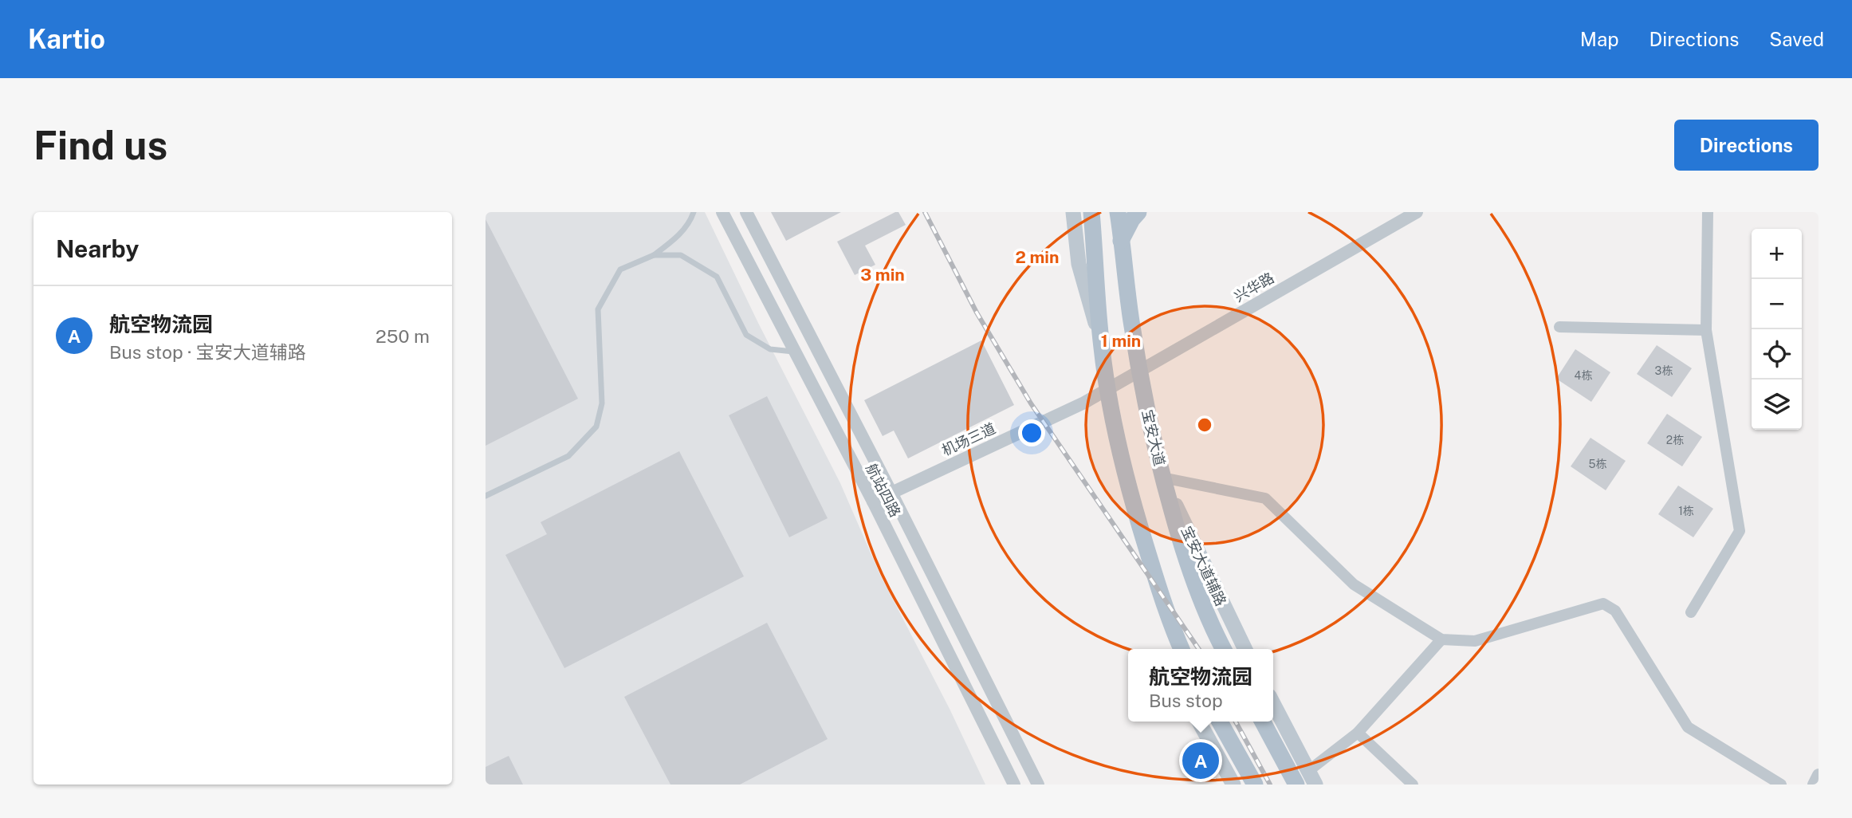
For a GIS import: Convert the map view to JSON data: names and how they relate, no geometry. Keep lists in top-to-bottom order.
{
  "streets": {
    "main road": ["宝安大道", "宝安大道辅路"],
    "street": ["兴华路", "机场三道", "航站四路"]
  },
  "crossings": [
    ["兴华路", "宝安大道"],
    ["兴华路", "机场三道"],
    ["宝安大道", "宝安大道辅路"],
    ["机场三道", "航站四路"]
  ],
  "house_numbers": [
    "3栋",
    "4栋",
    "2栋",
    "5栋",
    "1栋"
  ],
  "page": {
    "header": "Kartio",
    "nav": ["Map", "Directions", "Saved"],
    "buttons": "Directions",
    "title": "Find us",
    "heading": "Nearby",
    "map_buttons": ["+", "−"],
    "list": [
      {
        "mark": "A",
        "name": "航空物流园",
        "note": "Bus stop · 宝安大道辅路",
        "value": "250 m"
      }
    ],
    "popup": ["航空物流园", "Bus stop"],
    "pins": "A"
  },
  "rings": ["2 min", "3 min", "1 min"]
}
